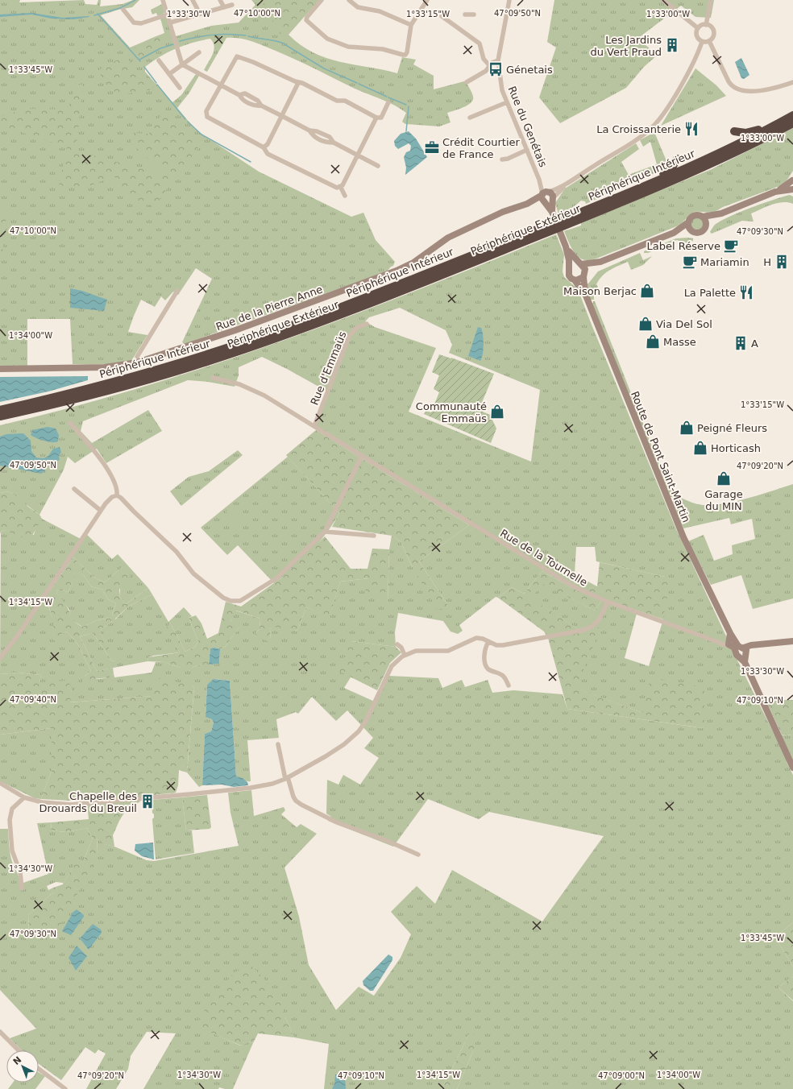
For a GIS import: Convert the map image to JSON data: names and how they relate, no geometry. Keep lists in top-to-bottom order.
{
  "streets": {
    "highway": ["Périphérique Intérieur", "Périphérique Extérieur"],
    "main road": ["Rue de la Pierre Anne", "Route de Pont Saint-Martin"],
    "street": ["Rue du Genétais", "Rue d'Emmaüs", "Rue de la Tournelle"]
  },
  "crossings": [
    ["Rue du Genétais", "Rue de la Pierre Anne"],
    ["Périphérique Intérieur", "Périphérique Extérieur"],
    ["Rue d'Emmaüs", "Rue de la Tournelle"],
    ["Route de Pont Saint-Martin", "Rue de la Tournelle"]
  ],
  "places": {
    "building": [
      "Les Jardins du Vert Praud",
      "H",
      "A",
      "Chapelle des Drouards du Breuil"
    ],
    "bus stop": ["Génetais"],
    "restaurant": ["La Croissanterie", "La Palette"],
    "office": ["Crédit Courtier de France"],
    "cafe": ["Label Réserve", "Mariamin"],
    "shop": [
      "Maison Berjac",
      "Via Del Sol",
      "Masse",
      "Communauté Emmaüs",
      "Peigné Fleurs",
      "Horticash",
      "Garage du MIN"
    ]
  },
  "north": "top left",
  "coordinates": [
    "47°09'50\"N",
    "47°10'00\"N",
    "1°33'15\"W",
    "1°33'00\"W",
    "1°33'30\"W",
    "1°33'45\"W",
    "47°09'30\"N",
    "1°34'00\"W",
    "47°09'20\"N",
    "1°34'15\"W",
    "47°09'40\"N",
    "47°09'10\"N",
    "1°34'30\"W",
    "47°09'00\"N"
  ]
}
